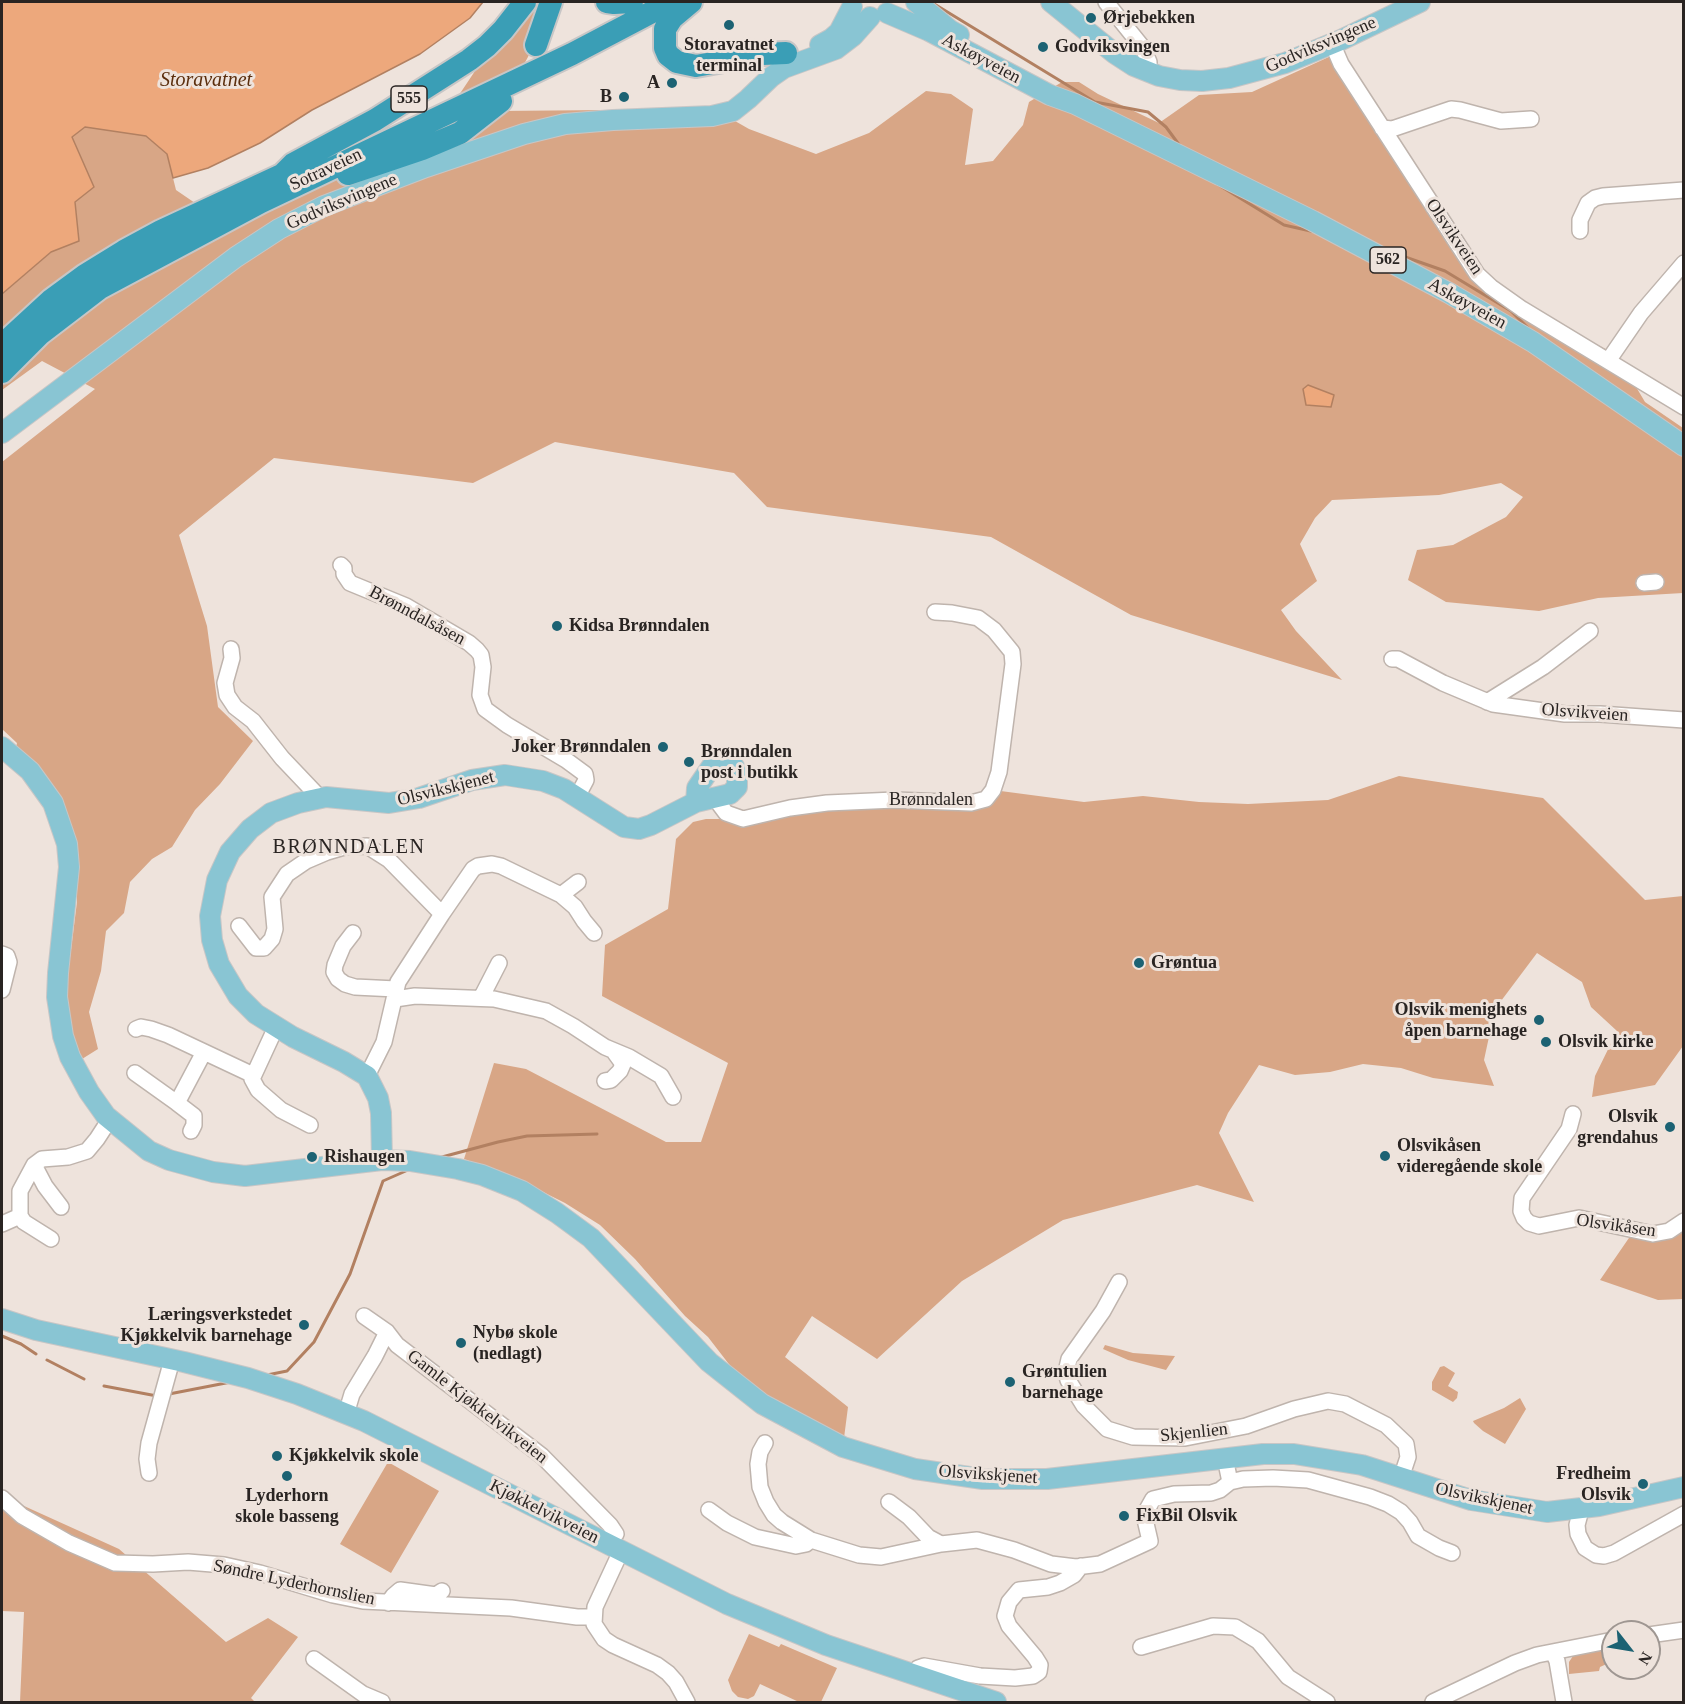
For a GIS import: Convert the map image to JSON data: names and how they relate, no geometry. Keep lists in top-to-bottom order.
{
  "streets": {
    "highway": ["555", "Sotraveien"],
    "main road": [
      "Godviksvingene",
      "Askøyveien",
      "562",
      "Olsvikskjenet",
      "Kjøkkelvikveien"
    ],
    "street": [
      "Olsvikveien",
      "Brønndalsåsen",
      "Brønndalen",
      "Olsvikåsen",
      "Gamle Kjøkkelvikveien",
      "Skjenlien",
      "Søndre Lyderhornslien"
    ]
  },
  "crossings": [
    ["Godviksvingene", "Askøyveien"],
    ["Godviksvingene", "Olsvikveien"],
    ["Godviksvingene", "562"],
    ["Askøyveien", "562"],
    ["555", "Sotraveien"],
    ["Brønndalsåsen", "Olsvikskjenet"],
    ["Olsvikskjenet", "Brønndalen"],
    ["Olsvikskjenet", "Skjenlien"],
    ["Gamle Kjøkkelvikveien", "Kjøkkelvikveien"]
  ],
  "districts": ["BRØNNDALEN"],
  "water": ["Storavatnet"],
  "places": [
    "Ørjebekken",
    "Storavatnet terminal",
    "Godviksvingen",
    "A",
    "B",
    "Kidsa Brønndalen",
    "Joker Brønndalen",
    "Brønndalen post i butikk",
    "Grøntua",
    "Olsvik menighets åpen barnehage",
    "Olsvik kirke",
    "Olsvik grendahus",
    "Olsvikåsen videregående skole",
    "Rishaugen",
    "Læringsverkstedet Kjøkkelvik barnehage",
    "Nybø skole (nedlagt)",
    "Grøntulien barnehage",
    "Kjøkkelvik skole",
    "Lyderhorn skole basseng",
    "Fredheim Olsvik",
    "FixBil Olsvik"
  ],
  "north": "bottom right"
}
